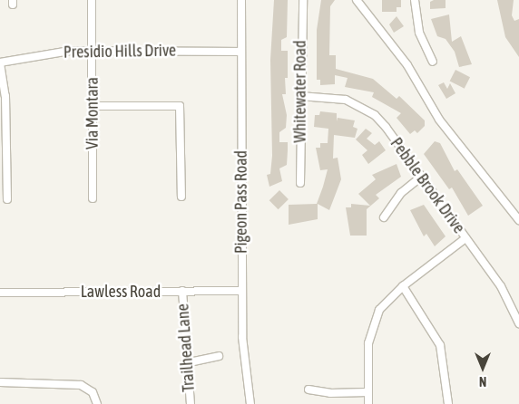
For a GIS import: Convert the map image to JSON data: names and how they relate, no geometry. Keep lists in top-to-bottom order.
{
  "streets": {
    "street": [
      "Presidio Hills Drive",
      "Whitewater Road",
      "Via Montara",
      "Pebble Brook Drive",
      "Pigeon Pass Road",
      "Lawless Road",
      "Trailhead Lane"
    ]
  },
  "crossings": [
    ["Presidio Hills Drive", "Via Montara"],
    ["Presidio Hills Drive", "Pigeon Pass Road"],
    ["Whitewater Road", "Pebble Brook Drive"],
    ["Pigeon Pass Road", "Lawless Road"],
    ["Lawless Road", "Trailhead Lane"]
  ],
  "north": "bottom"
}
